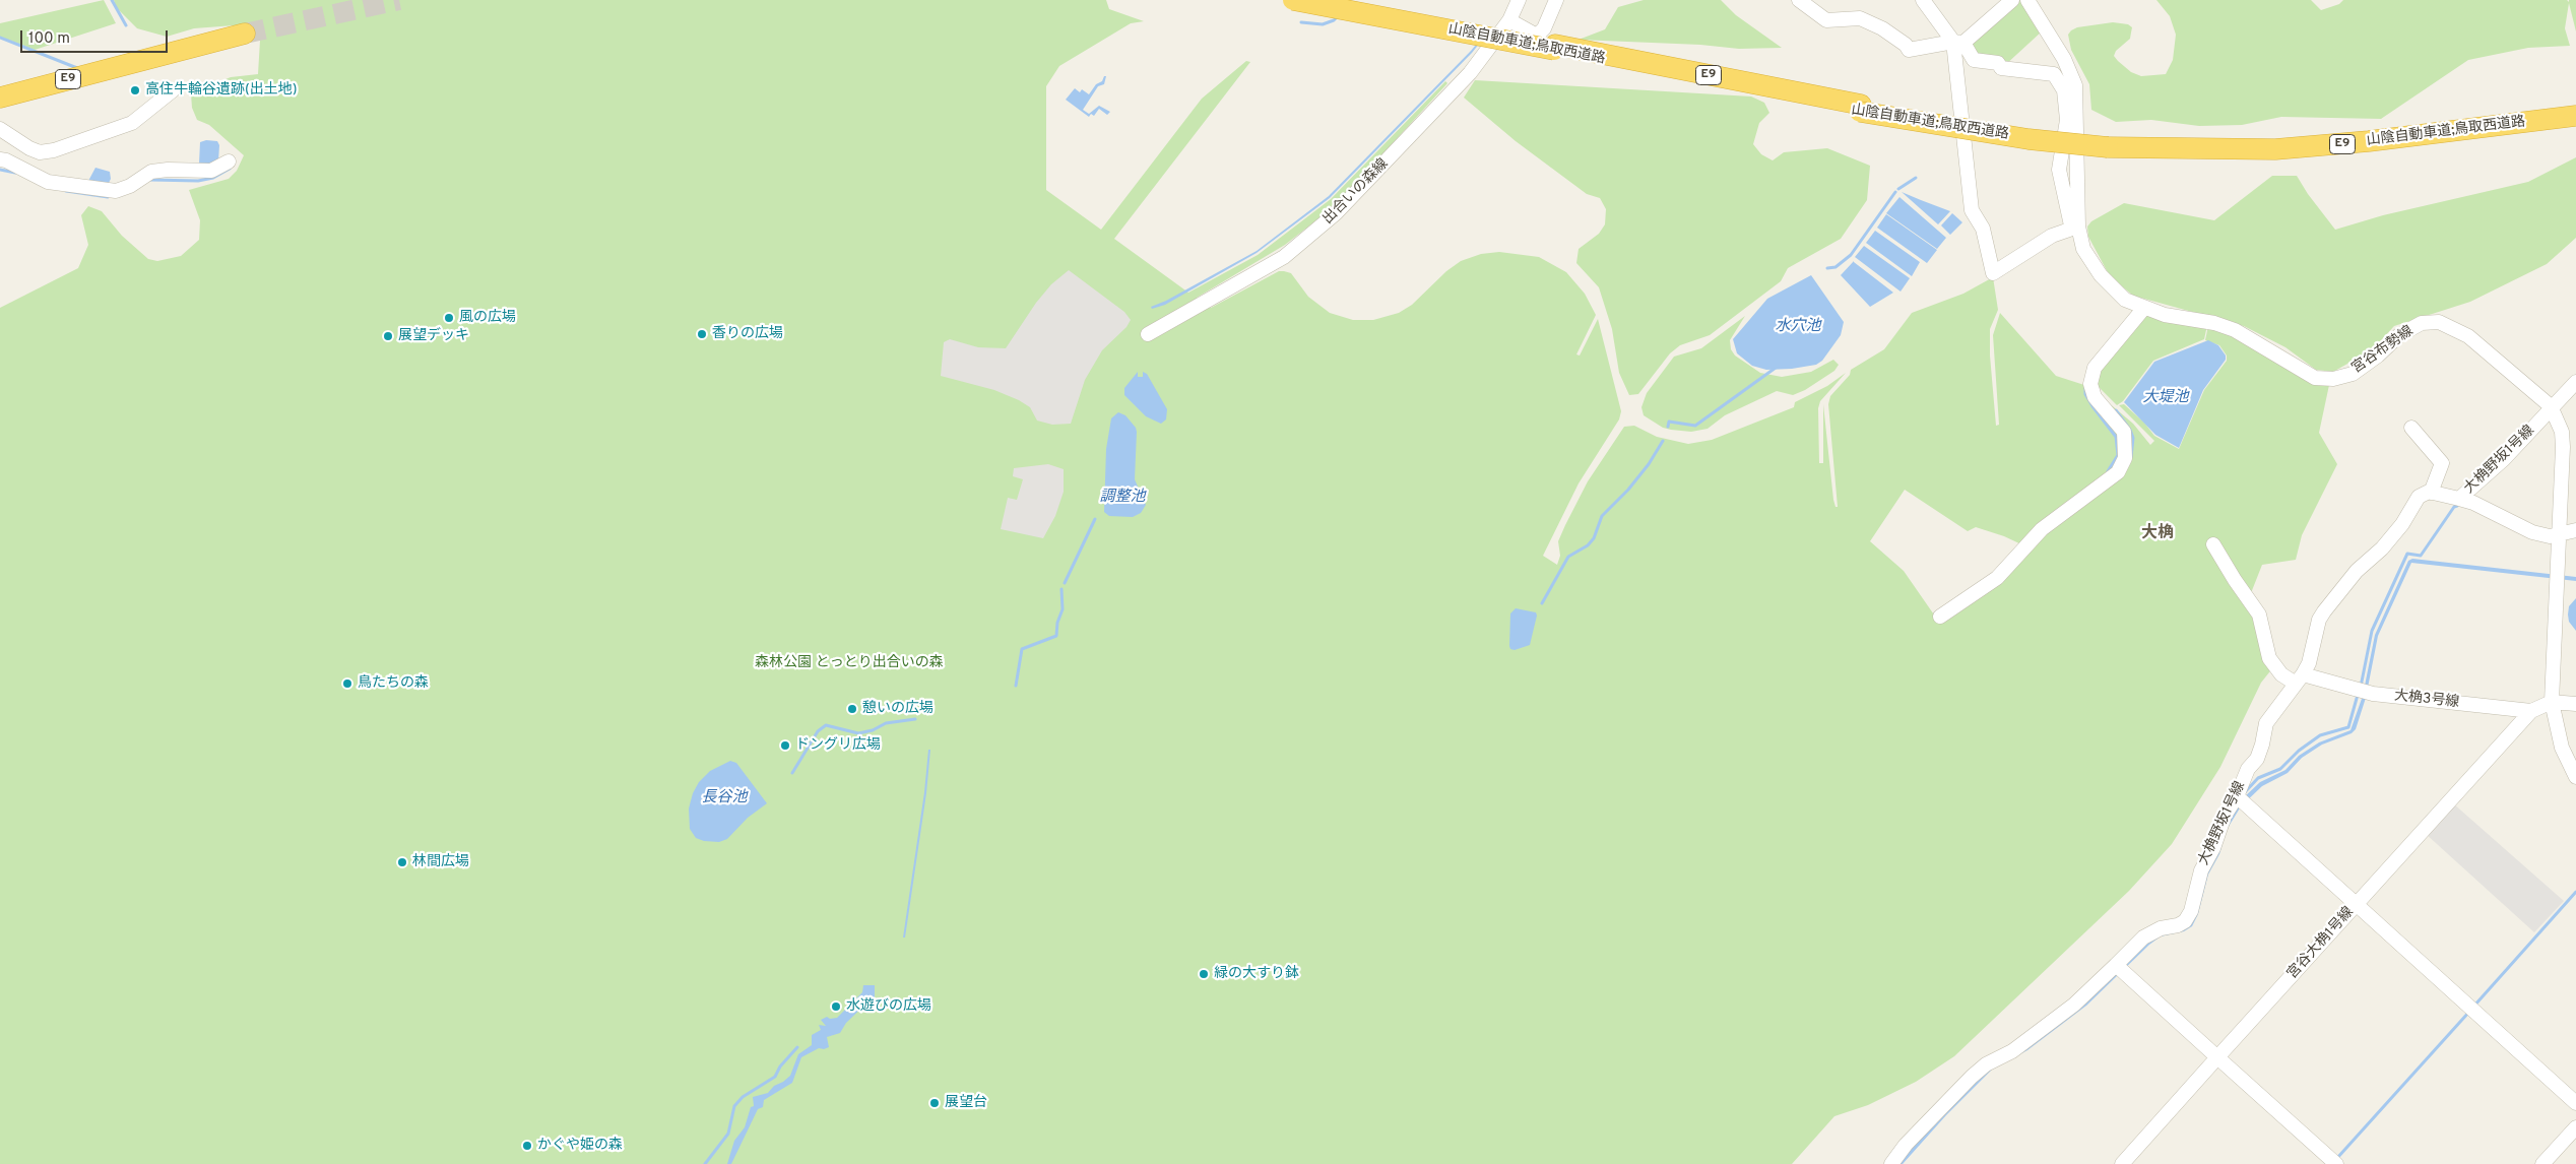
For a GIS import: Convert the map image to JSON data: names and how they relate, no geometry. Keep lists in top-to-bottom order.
{
  "streets": {
    "highway": ["山陰自動車道;鳥取西道路", "E9"],
    "street": [
      "出合いの森線",
      "宮谷布勢線",
      "大桷野坂1号線",
      "大桷3号線",
      "宮谷大桷1号線"
    ]
  },
  "crossings": [
    ["宮谷布勢線", "大桷野坂1号線"],
    ["大桷野坂1号線", "大桷3号線"],
    ["大桷3号線", "宮谷大桷1号線"]
  ],
  "districts": ["大桷"],
  "water": [
    "水穴池",
    "大堤池",
    "調整池",
    "長谷池"
  ],
  "parks": ["森林公園 とっとり出合いの森"],
  "places": [
    "高住牛輪谷遺跡(出土地)",
    "風の広場",
    "香りの広場",
    "展望デッキ",
    "鳥たちの森",
    "憩いの広場",
    "ドングリ広場",
    "林間広場",
    "緑の大すり鉢",
    "水遊びの広場",
    "展望台",
    "かぐや姫の森"
  ],
  "scale_bar": "100 m"
}
